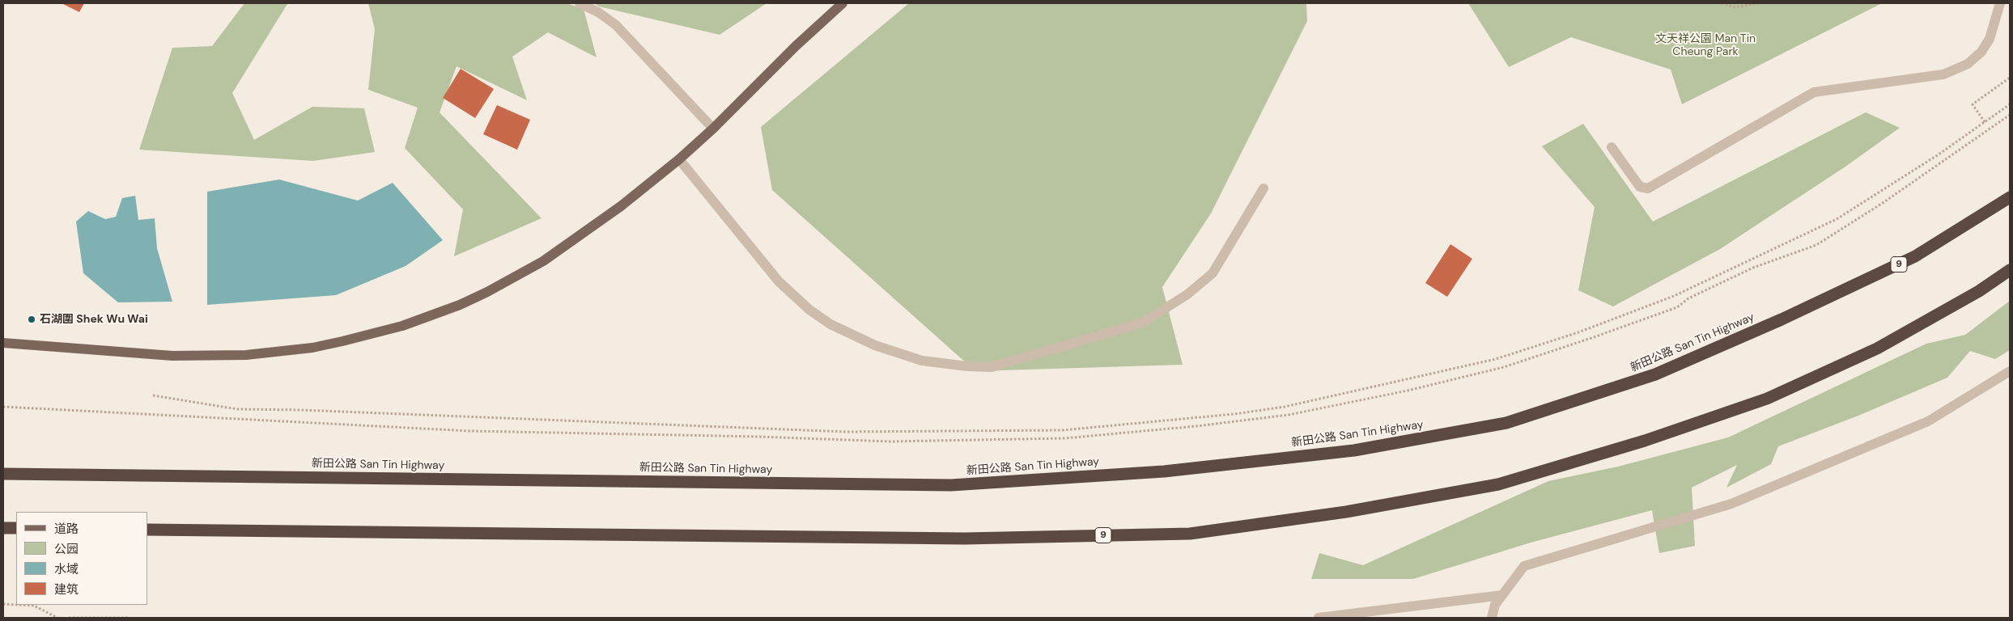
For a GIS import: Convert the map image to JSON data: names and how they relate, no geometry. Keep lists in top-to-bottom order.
{
  "streets": {
    "highway": ["9", "新田公路 San Tin Highway"]
  },
  "parks": ["文天祥公園 Man Tin Cheung Park"],
  "places": ["石湖圍 Shek Wu Wai"],
  "legend": [
    "道路",
    "公园",
    "水域",
    "建筑"
  ]
}
